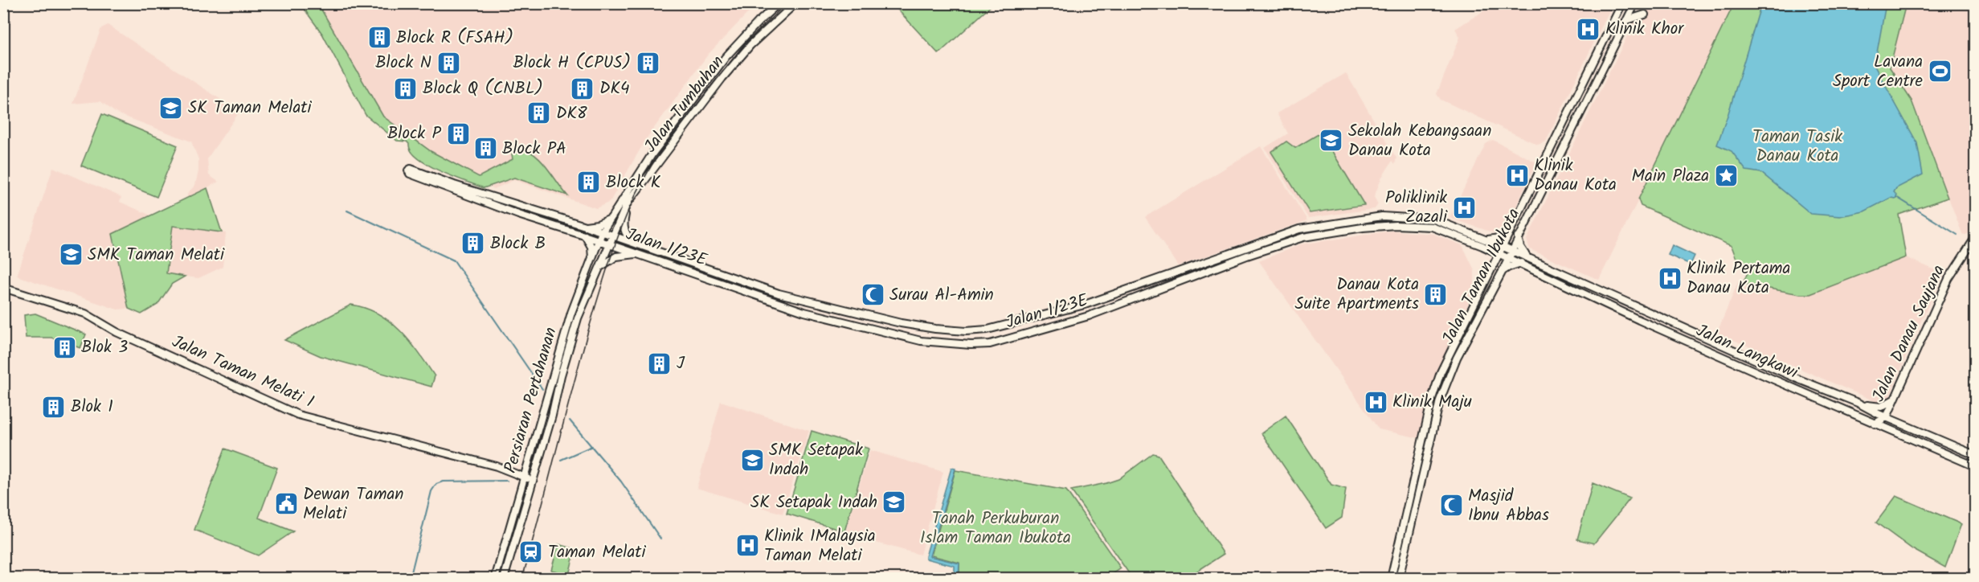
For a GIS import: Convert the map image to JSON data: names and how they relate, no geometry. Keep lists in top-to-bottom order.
{
  "streets": {
    "street": [
      "Jalan Tumbuhan",
      "Jalan 1/23E",
      "Jalan Taman Ibukota",
      "Jalan Danau Saujana",
      "Jalan Langkawi",
      "Jalan Taman Melati 1",
      "Persiaran Pertahanan"
    ]
  },
  "crossings": [
    ["Jalan Tumbuhan", "Jalan 1/23E"],
    ["Jalan Tumbuhan", "Persiaran Pertahanan"],
    ["Jalan 1/23E", "Jalan Taman Ibukota"],
    ["Jalan 1/23E", "Jalan Langkawi"],
    ["Jalan 1/23E", "Persiaran Pertahanan"],
    ["Jalan Taman Ibukota", "Jalan Langkawi"],
    ["Jalan Danau Saujana", "Jalan Langkawi"],
    ["Jalan Taman Melati 1", "Persiaran Pertahanan"]
  ],
  "parks": ["Taman Tasik Danau Kota", "Tanah Perkuburan Islam Taman Ibukota"],
  "places": {
    "hospital": [
      "Klinik Khor",
      "Klinik Danau Kota",
      "Poliklinik Zazali",
      "Klinik Pertama Danau Kota",
      "Klinik Maju",
      "Klinik 1Malaysia Taman Melati"
    ],
    "building": [
      "Block R (FSAH)",
      "Block N",
      "Block H (CPUS)",
      "Block Q (CNBL)",
      "DK4",
      "DK8",
      "Block P",
      "Block PA",
      "Block K",
      "Block B",
      "Danau Kota Suite Apartments",
      "Blok 3",
      "J",
      "Blok 1"
    ],
    "sports": ["Lavana Sport Centre"],
    "school or university": [
      "SK Taman Melati",
      "Sekolah Kebangsaan Danau Kota",
      "SMK Taman Melati",
      "SMK Setapak Indah",
      "SK Setapak Indah"
    ],
    "place": ["Main Plaza"],
    "mosque": ["Surau Al-Amin", "Masjid Ibnu Abbas"],
    "public building": ["Dewan Taman Melati"],
    "station": ["Taman Melati"]
  }
}
